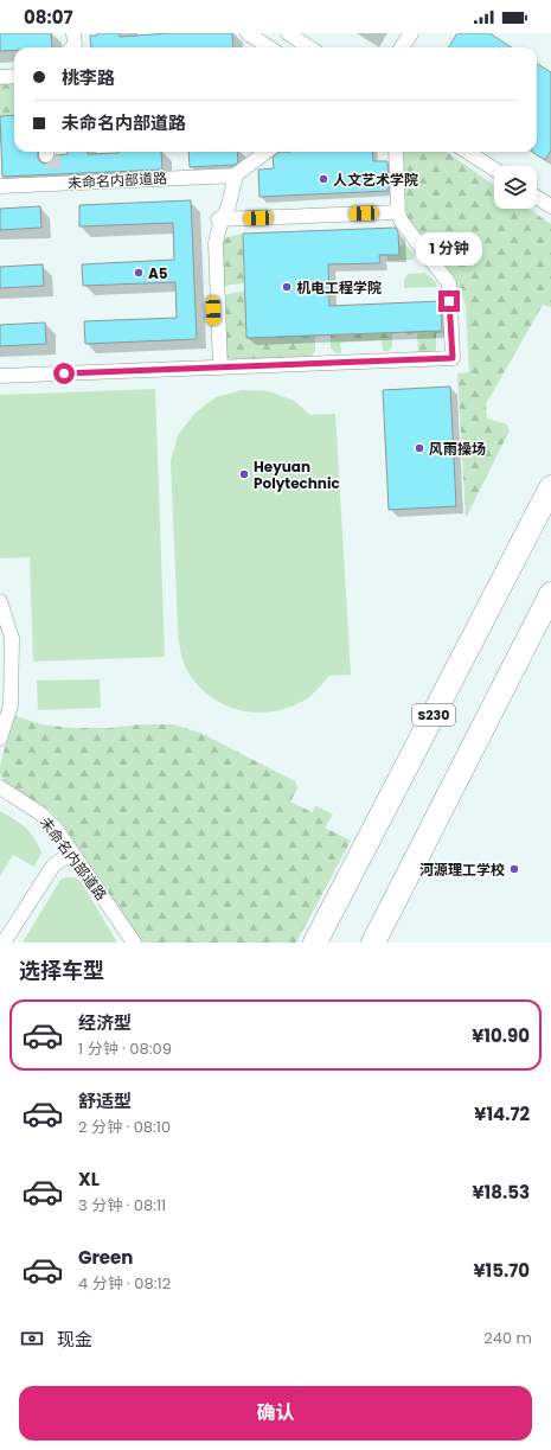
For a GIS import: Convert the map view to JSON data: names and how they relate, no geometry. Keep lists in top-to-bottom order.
{
  "streets": {
    "main road": ["S230"],
    "street": ["未命名内部道路"]
  },
  "places": [
    "人文艺术学院",
    "A5",
    "机电工程学院",
    "风雨操场",
    "Heyuan Polytechnic",
    "河源理工学校"
  ],
  "page": {
    "status": "08:07",
    "banner": ["桃李路", "未命名内部道路"],
    "bubble": "1 分钟",
    "heading": "选择车型",
    "list": [
      {
        "name": "经济型",
        "note": "1 分钟 · 08:09",
        "value": "¥10.90"
      },
      {
        "name": "舒适型",
        "note": "2 分钟 · 08:10",
        "value": "¥14.72"
      },
      {
        "name": "XL",
        "note": "3 分钟 · 08:11",
        "value": "¥18.53"
      },
      {
        "name": "Green",
        "note": "4 分钟 · 08:12",
        "value": "¥15.70"
      }
    ],
    "pay": ["现金", "240 m"],
    "buttons": "确认"
  }
}
